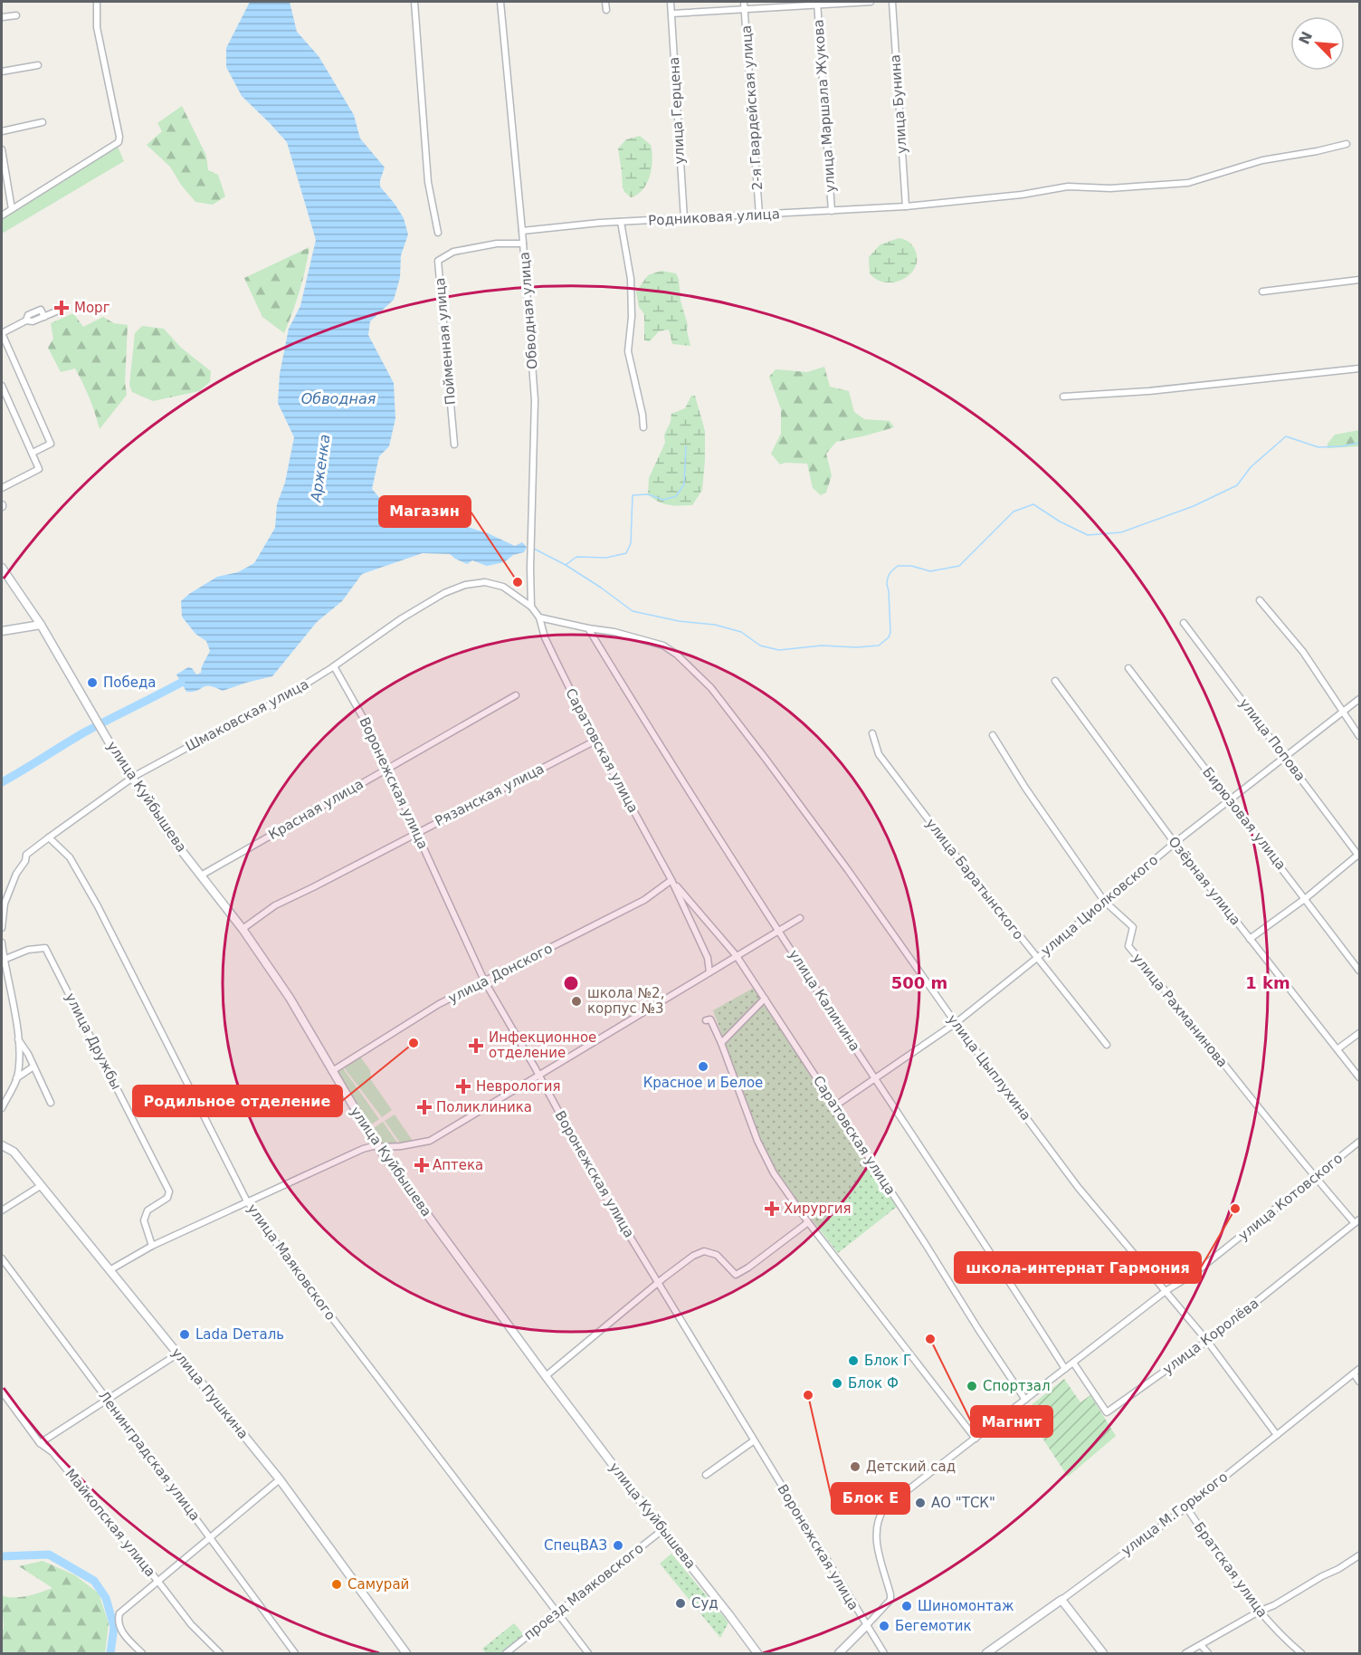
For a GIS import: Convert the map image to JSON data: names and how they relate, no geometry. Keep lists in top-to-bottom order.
{
  "streets": {
    "street": [
      "улица Бунина",
      "улица Маршала Жукова",
      "2-я Гвардейская улица",
      "улица Герцена",
      "Родниковая улица",
      "Обводная улица",
      "Пойменная улица",
      "Шмаковская улица",
      "улица Попова",
      "Саратовская улица",
      "Воронежская улица",
      "Рязанская улица",
      "улица Куйбышева",
      "Красная улица",
      "Бирюзовая улица",
      "улица Баратынского",
      "Озёрная улица",
      "улица Циолковского",
      "улица Донского",
      "улица Калинина",
      "улица Рахманинова",
      "улица Дружбы",
      "улица Цыплухина",
      "улица Котовского",
      "улица Маяковского",
      "улица Королёва",
      "улица Пушкина",
      "Ленинградская улица",
      "улица М.Горького",
      "Майкопская улица",
      "Братская улица",
      "проезд Маяковского"
    ]
  },
  "crossings": [
    ["улица Бунина", "Родниковая улица"],
    ["улица Маршала Жукова", "Родниковая улица"],
    ["2-я Гвардейская улица", "Родниковая улица"],
    ["улица Герцена", "Родниковая улица"],
    ["Родниковая улица", "Обводная улица"],
    ["Обводная улица", "Пойменная улица"],
    ["Обводная улица", "Шмаковская улица"],
    ["Шмаковская улица", "Воронежская улица"],
    ["Шмаковская улица", "улица Куйбышева"],
    ["Шмаковская улица", "улица Маяковского"],
    ["улица Попова", "улица Циолковского"],
    ["Саратовская улица", "Рязанская улица"],
    ["Саратовская улица", "улица Циолковского"],
    ["Саратовская улица", "улица Донского"],
    ["Саратовская улица", "улица Цыплухина"],
    ["Саратовская улица", "улица Котовского"],
    ["Воронежская улица", "Рязанская улица"],
    ["Воронежская улица", "Красная улица"],
    ["Воронежская улица", "улица Донского"],
    ["Воронежская улица", "улица Котовского"],
    ["Рязанская улица", "улица Куйбышева"],
    ["улица Куйбышева", "Красная улица"],
    ["улица Куйбышева", "улица Донского"],
    ["улица Куйбышева", "проезд Маяковского"],
    ["Бирюзовая улица", "улица Циолковского"],
    ["улица Баратынского", "улица Циолковского"],
    ["Озёрная улица", "улица Циолковского"],
    ["улица Циолковского", "улица Калинина"],
    ["улица Циолковского", "улица Рахманинова"],
    ["улица Циолковского", "улица Цыплухина"],
    ["улица Калинина", "улица Цыплухина"],
    ["улица Калинина", "улица Котовского"],
    ["улица Рахманинова", "улица Котовского"],
    ["улица Рахманинова", "улица Королёва"],
    ["улица Цыплухина", "улица Котовского"],
    ["улица Цыплухина", "улица Королёва"],
    ["улица Цыплухина", "улица М.Горького"],
    ["улица Котовского", "улица Королёва"],
    ["улица Маяковского", "проезд Маяковского"],
    ["улица М.Горького", "Братская улица"]
  ],
  "water": ["Обводная", "Арженка"],
  "places": {
    "health": [
      "Морг",
      "Инфекционное отделение",
      "Неврология",
      "Поликлиника",
      "Аптека",
      "Хирургия"
    ],
    "other": [
      "Магазин",
      "Победа",
      "школа №2, корпус №3",
      "Родильное отделение",
      "Красное и Белое",
      "школа-интернат Гармония",
      "Lada Dеталь",
      "Магнит",
      "Блок Г",
      "Блок Ф",
      "Спортзал",
      "Блок Е",
      "Детский сад",
      "АО \"ТСК\"",
      "СпецВАЗ",
      "Самурай",
      "Суд",
      "Шиномонтаж",
      "Бегемотик"
    ]
  },
  "north": "top left",
  "rings": ["500 m", "1 km"]
}
